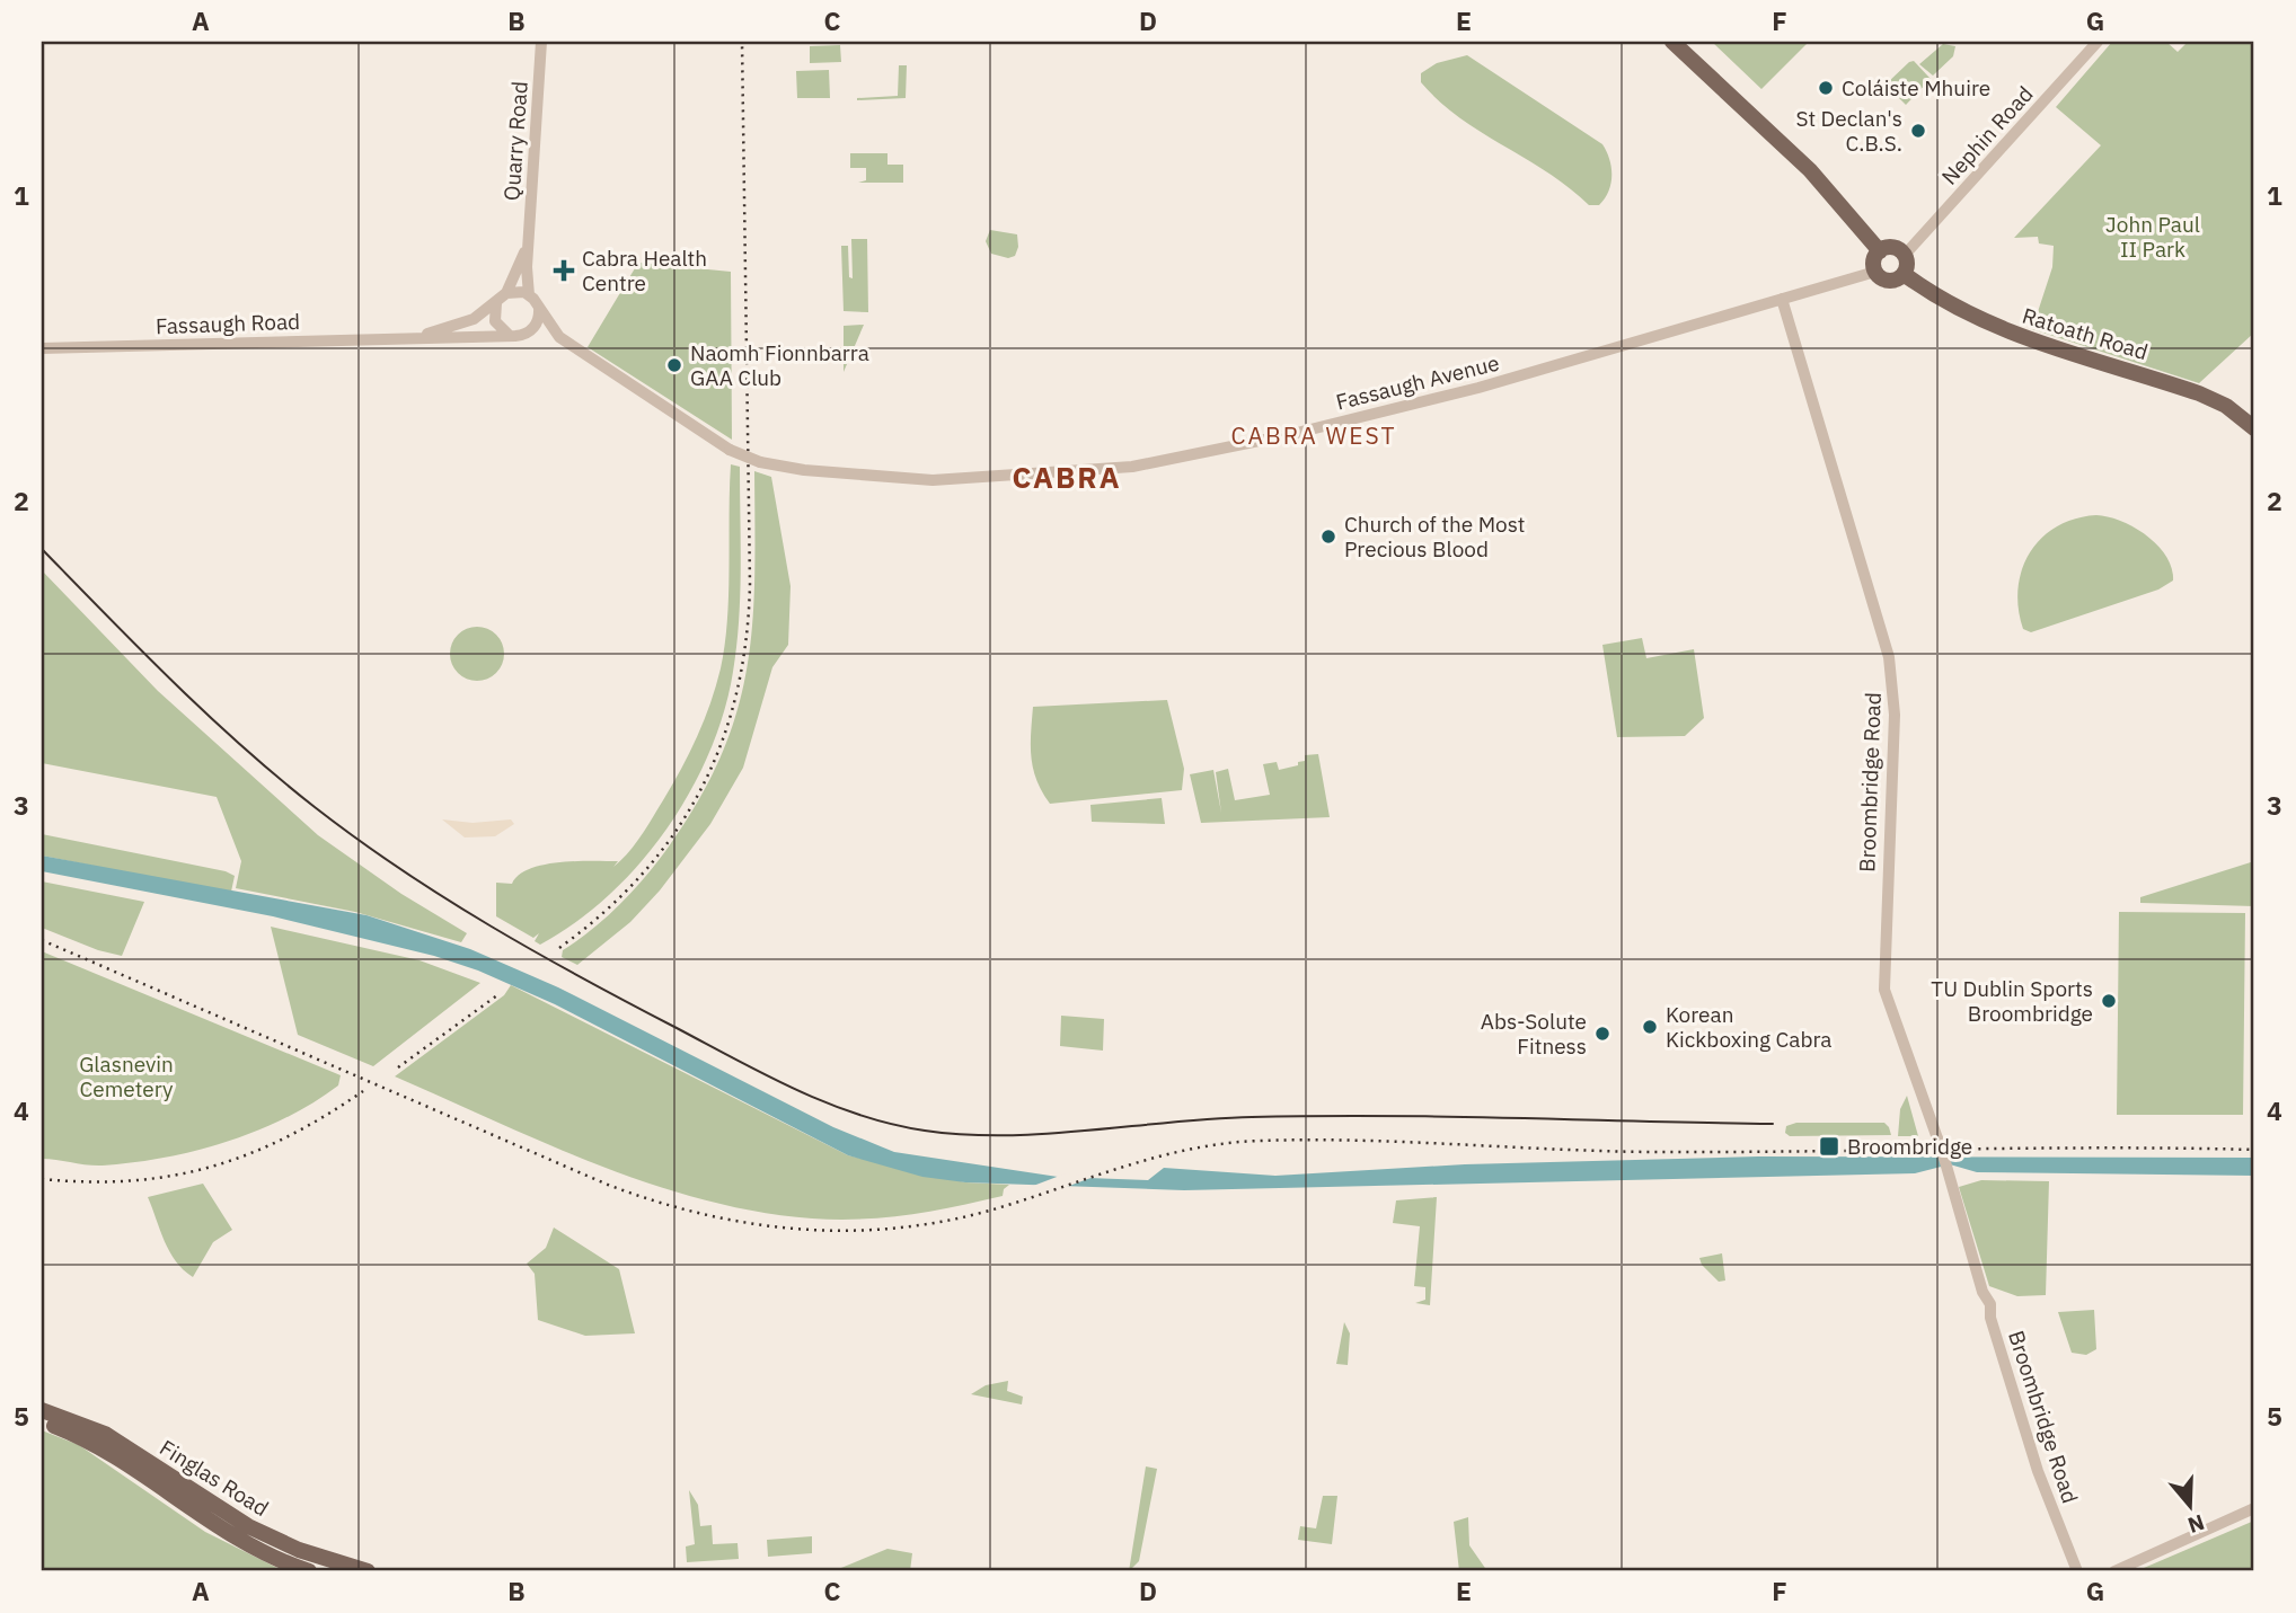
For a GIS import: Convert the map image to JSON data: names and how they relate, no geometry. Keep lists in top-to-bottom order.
{
  "streets": {
    "main road": ["Ratoath Road", "Finglas Road"],
    "street": [
      "Nephin Road",
      "Quarry Road",
      "Fassaugh Road",
      "Fassaugh Avenue",
      "Broombridge Road"
    ]
  },
  "crossings": [
    ["Nephin Road", "Ratoath Road"],
    ["Nephin Road", "Fassaugh Avenue"],
    ["Quarry Road", "Fassaugh Road"],
    ["Ratoath Road", "Fassaugh Avenue"],
    ["Fassaugh Avenue", "Broombridge Road"]
  ],
  "districts": ["CABRA WEST", "CABRA"],
  "parks": ["John Paul II Park", "Glasnevin Cemetery"],
  "places": {
    "other": [
      "Coláiste Mhuire",
      "St Declan's C.B.S.",
      "Naomh Fionnbarra GAA Club",
      "Church of the Most Precious Blood",
      "TU Dublin Sports Broombridge",
      "Korean Kickboxing Cabra",
      "Abs-Solute Fitness"
    ],
    "health": ["Cabra Health Centre"],
    "transit": ["Broombridge"]
  },
  "north": "bottom",
  "grid": {
    "columns": [
      "A",
      "B",
      "C",
      "D",
      "E",
      "F",
      "G"
    ],
    "rows": [
      "1",
      "2",
      "3",
      "4",
      "5"
    ]
  }
}
